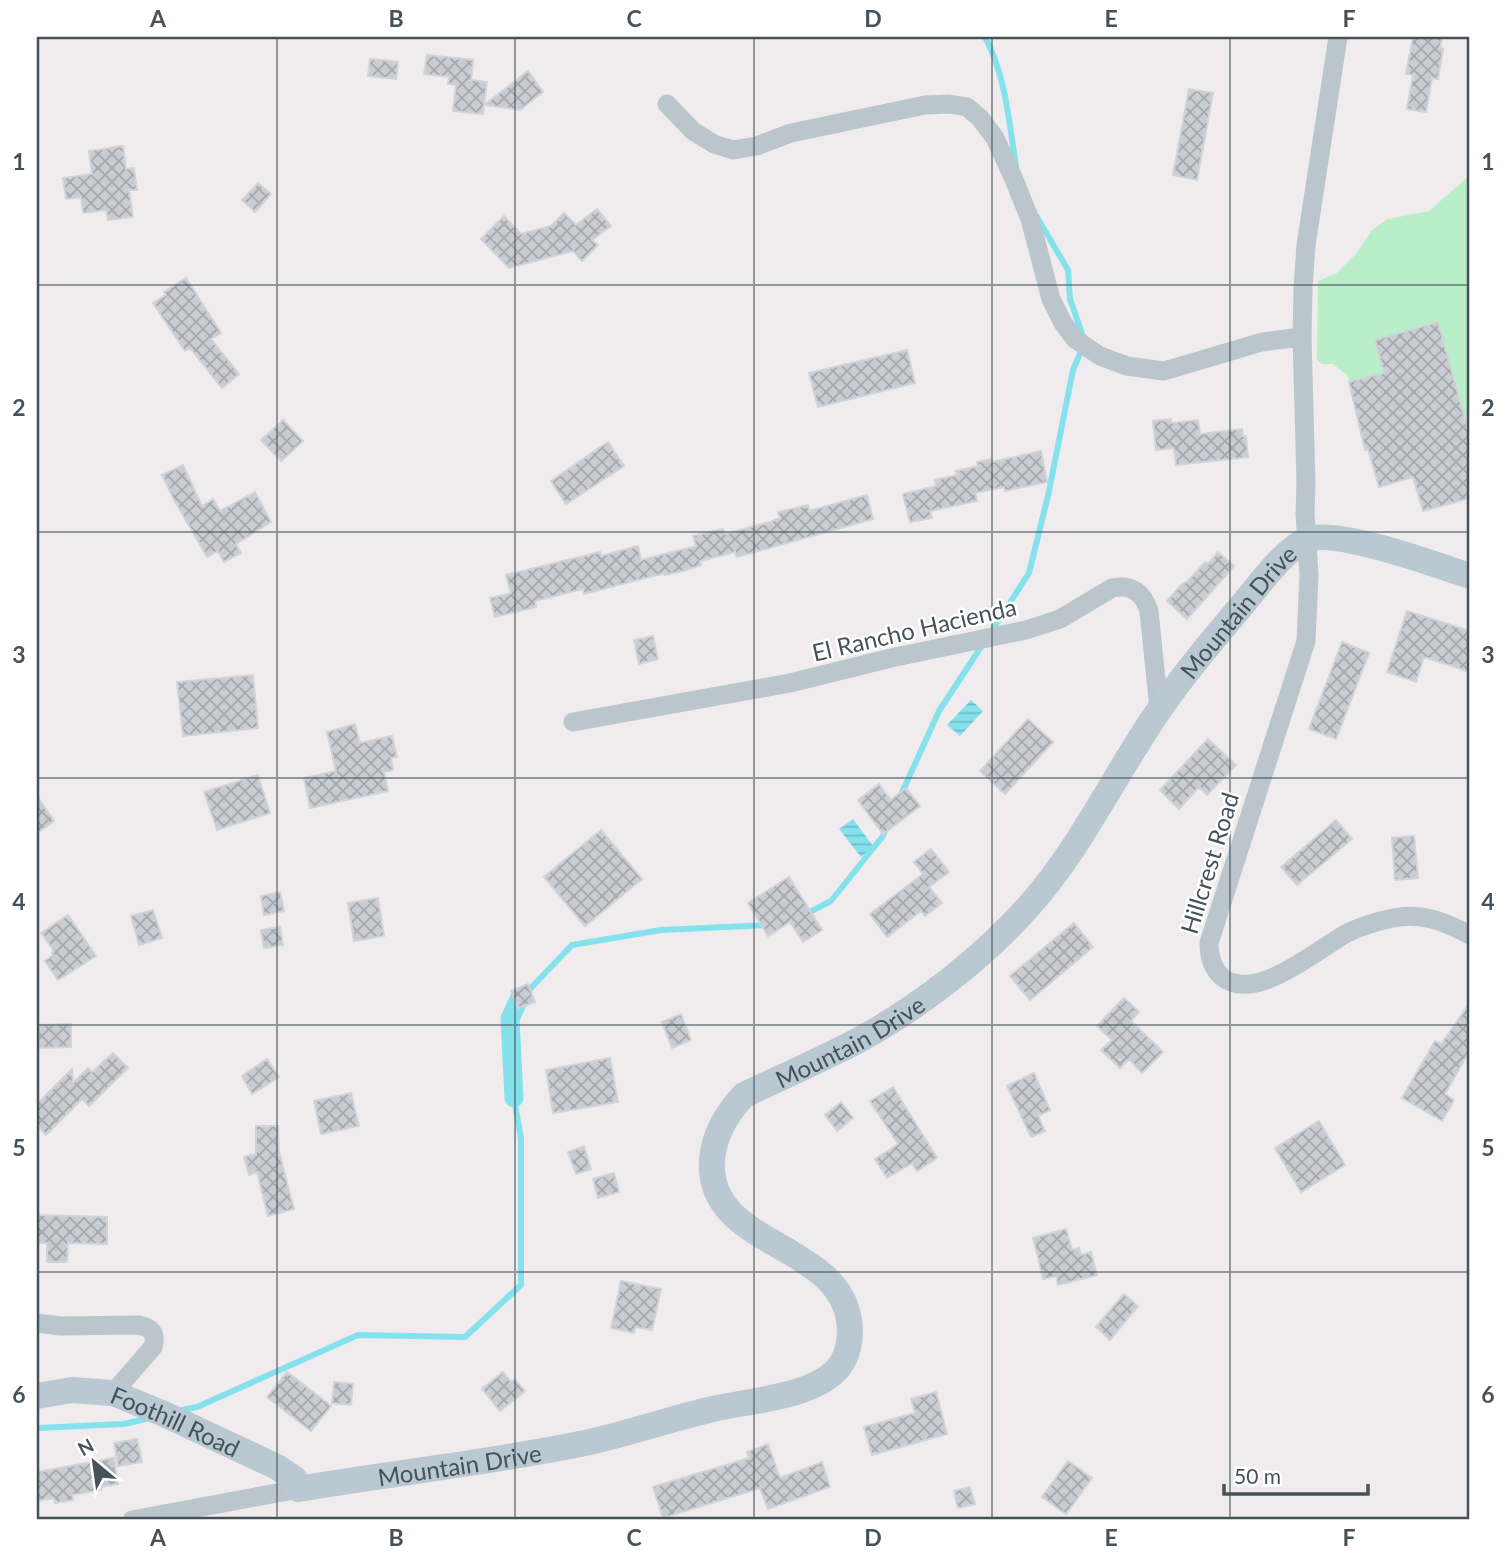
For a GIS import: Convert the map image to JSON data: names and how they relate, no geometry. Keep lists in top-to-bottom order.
{
  "streets": {
    "main road": ["Mountain Drive", "Foothill Road"],
    "street": ["El Rancho Hacienda", "Hillcrest Road"]
  },
  "crossings": [
    ["Mountain Drive", "El Rancho Hacienda"],
    ["Mountain Drive", "Hillcrest Road"],
    ["Mountain Drive", "Foothill Road"]
  ],
  "scale_bar": "50 m",
  "north": "top left",
  "grid": {
    "columns": [
      "A",
      "B",
      "C",
      "D",
      "E",
      "F"
    ],
    "rows": [
      "1",
      "2",
      "3",
      "4",
      "5",
      "6"
    ]
  }
}
